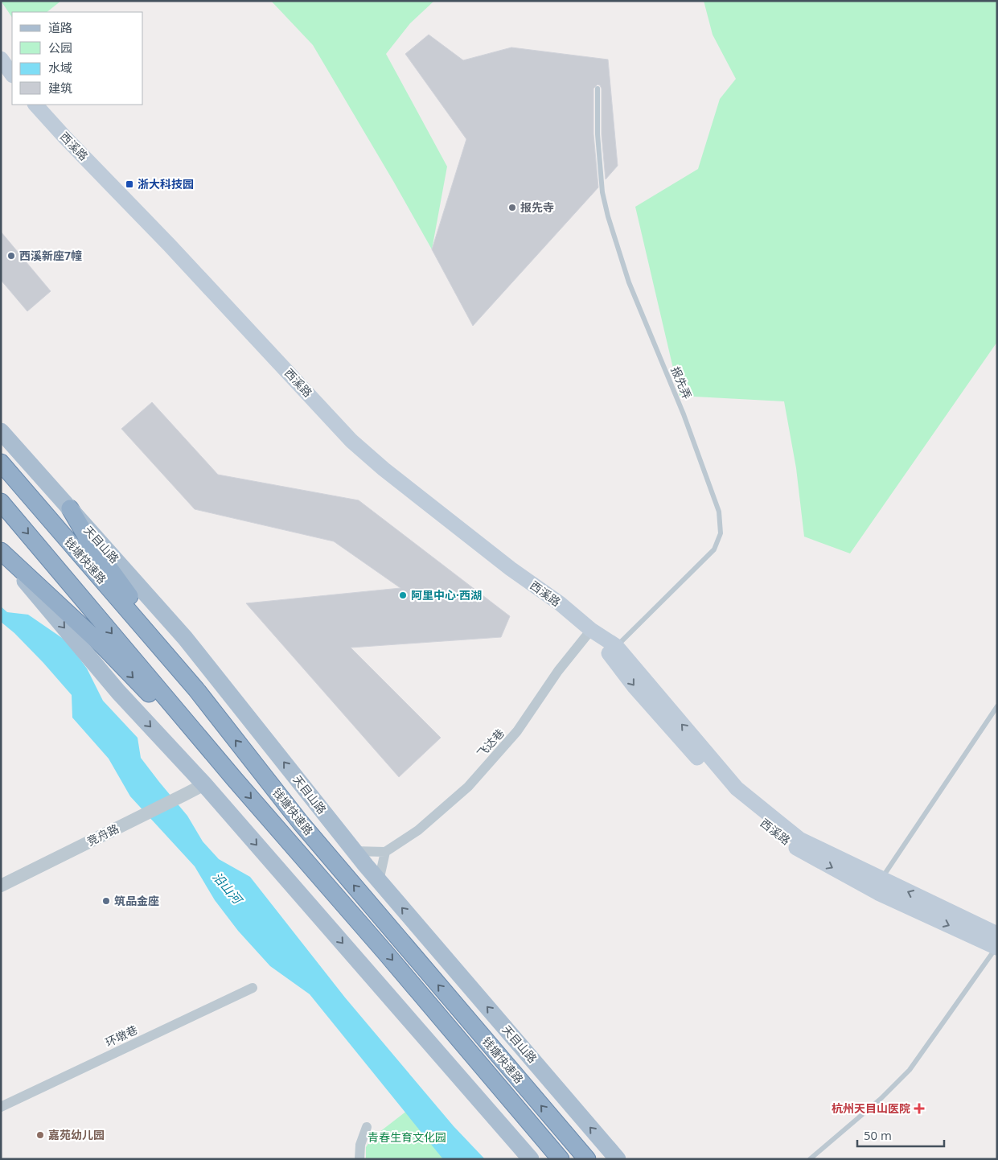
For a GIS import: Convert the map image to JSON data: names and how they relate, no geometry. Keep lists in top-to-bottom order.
{
  "streets": {
    "highway": ["钱塘快速路"],
    "main road": ["西溪路", "天目山路"],
    "street": ["飞达巷", "竞舟路", "环墩巷"],
    "lane": ["报先弄"]
  },
  "crossings": [
    ["西溪路", "报先弄"],
    ["西溪路", "飞达巷"]
  ],
  "water": ["沿山河"],
  "parks": ["青春生育文化园"],
  "places": {
    "transit": ["浙大科技园"],
    "other": [
      "报先寺",
      "西溪新座7幢",
      "阿里中心·西湖",
      "筑品金座",
      "嘉苑幼儿园"
    ],
    "health": ["杭州天目山医院"]
  },
  "legend": [
    "道路",
    "公园",
    "水域",
    "建筑"
  ],
  "scale_bar": "50 m"
}
